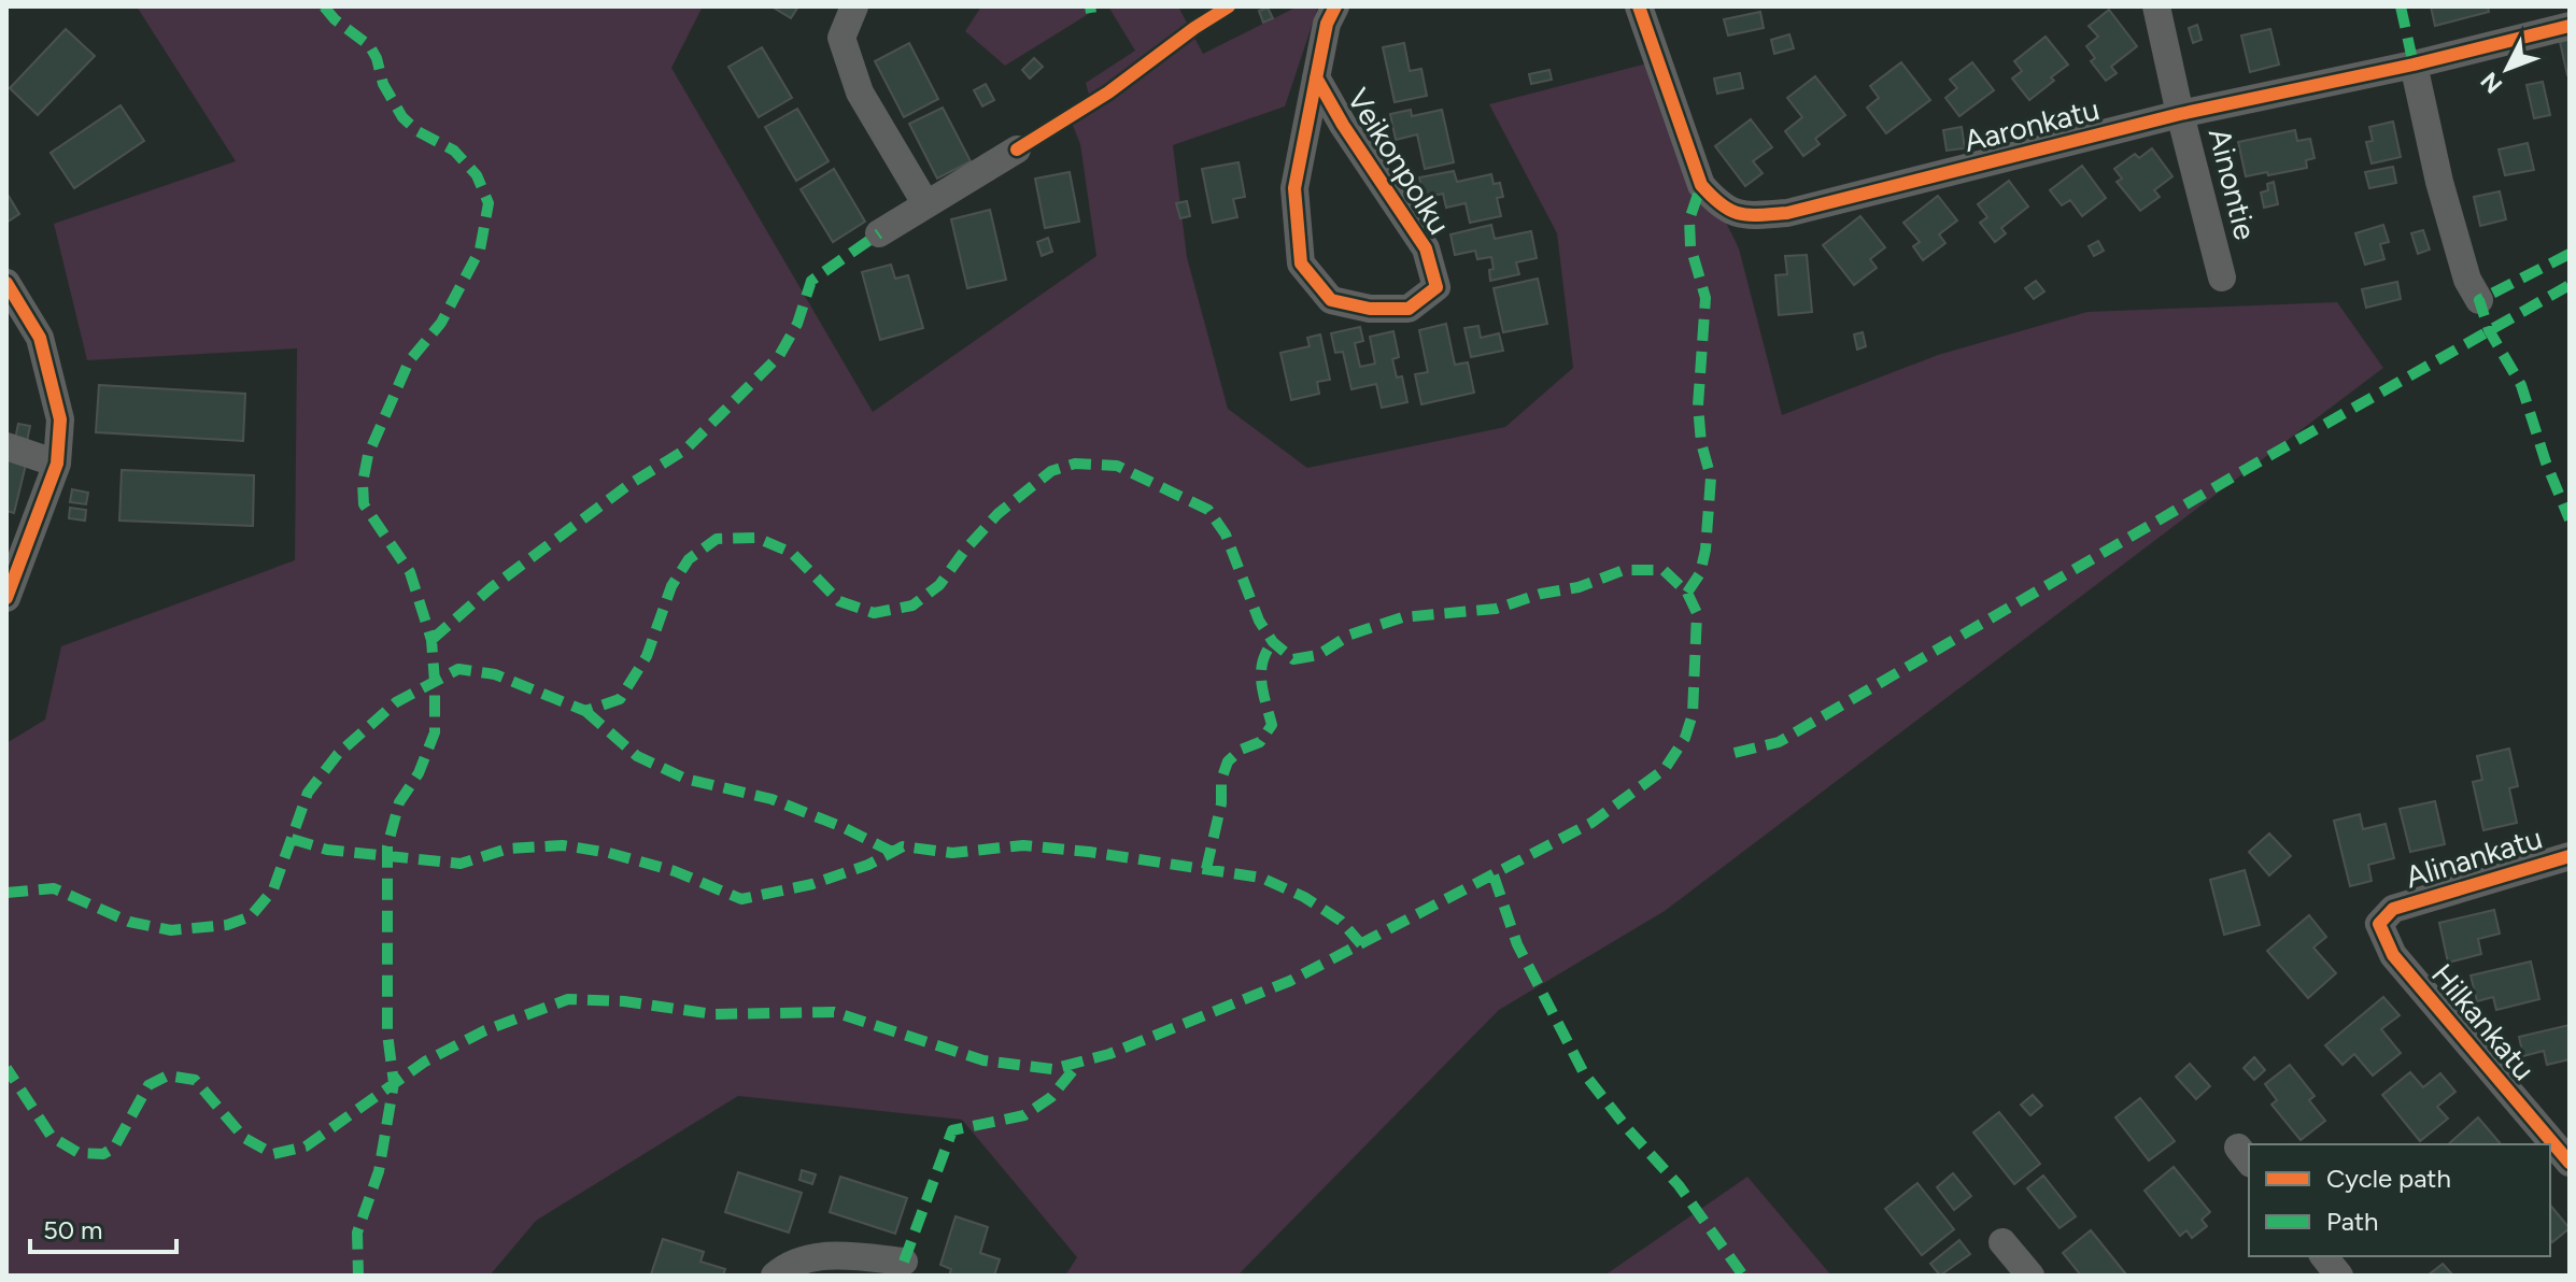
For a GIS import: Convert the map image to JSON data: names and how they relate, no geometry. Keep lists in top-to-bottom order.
{
  "streets": {
    "street": [
      "Aaronkatu",
      "Veikonpolku",
      "Ainontie",
      "Alinankatu",
      "Hilkankatu"
    ]
  },
  "crossings": [
    ["Aaronkatu", "Ainontie"],
    ["Alinankatu", "Hilkankatu"]
  ],
  "legend": ["Cycle path", "Path"],
  "scale_bar": "50 m",
  "north": "bottom left"
}
